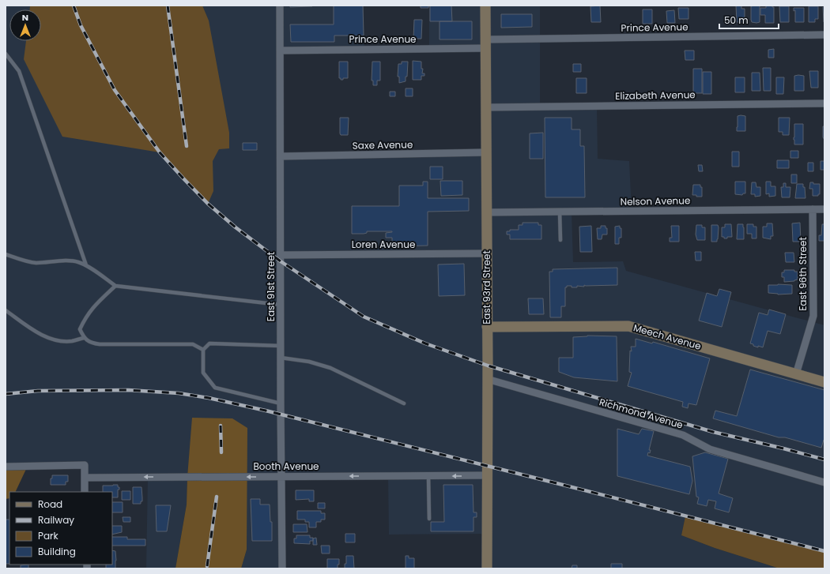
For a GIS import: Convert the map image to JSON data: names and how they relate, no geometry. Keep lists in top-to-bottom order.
{
  "streets": {
    "main road": ["East 93rd Street", "Meech Avenue"],
    "street": [
      "Prince Avenue",
      "Elizabeth Avenue",
      "Saxe Avenue",
      "Nelson Avenue",
      "Loren Avenue",
      "East 96th Street",
      "East 91st Street",
      "Richmond Avenue",
      "Booth Avenue"
    ]
  },
  "crossings": [
    ["Prince Avenue", "East 91st Street"],
    ["Prince Avenue", "East 93rd Street"],
    ["Elizabeth Avenue", "East 93rd Street"],
    ["Saxe Avenue", "East 91st Street"],
    ["Saxe Avenue", "East 93rd Street"],
    ["Nelson Avenue", "East 96th Street"],
    ["Nelson Avenue", "East 93rd Street"],
    ["Loren Avenue", "East 91st Street"],
    ["Loren Avenue", "East 93rd Street"],
    ["East 96th Street", "Meech Avenue"],
    ["East 91st Street", "Booth Avenue"],
    ["East 93rd Street", "Meech Avenue"],
    ["East 93rd Street", "Richmond Avenue"],
    ["East 93rd Street", "Booth Avenue"]
  ],
  "one_way": ["Booth Avenue"],
  "legend": [
    "Road",
    "Railway",
    "Park",
    "Building"
  ],
  "scale_bar": "50 m",
  "north": "top"
}
